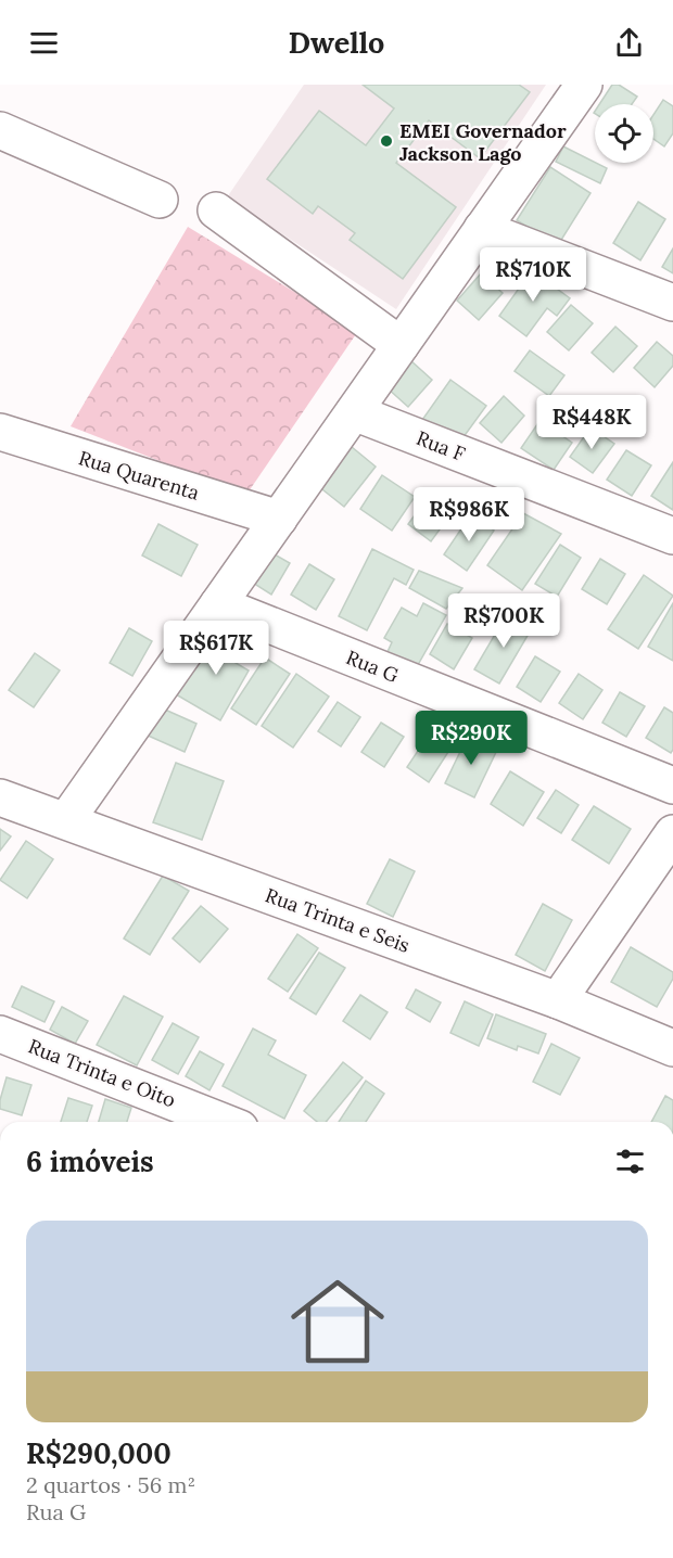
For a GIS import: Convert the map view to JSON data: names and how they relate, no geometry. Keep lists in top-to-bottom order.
{
  "streets": {
    "street": [
      "Rua F",
      "Rua Quarenta",
      "Rua G",
      "Rua Trinta e Seis",
      "Rua Trinta e Oito"
    ]
  },
  "places": ["EMEI Governador Jackson Lago"],
  "page": {
    "header": "Dwello",
    "price": [
      "R$710K",
      "R$448K",
      "R$986K",
      "R$700K",
      "R$617K",
      "R$290K"
    ],
    "heading": "6 imóveis",
    "list": [
      {
        "name": "R$290,000",
        "note": "2 quartos · 56 m² · Rua G"
      }
    ]
  }
}
